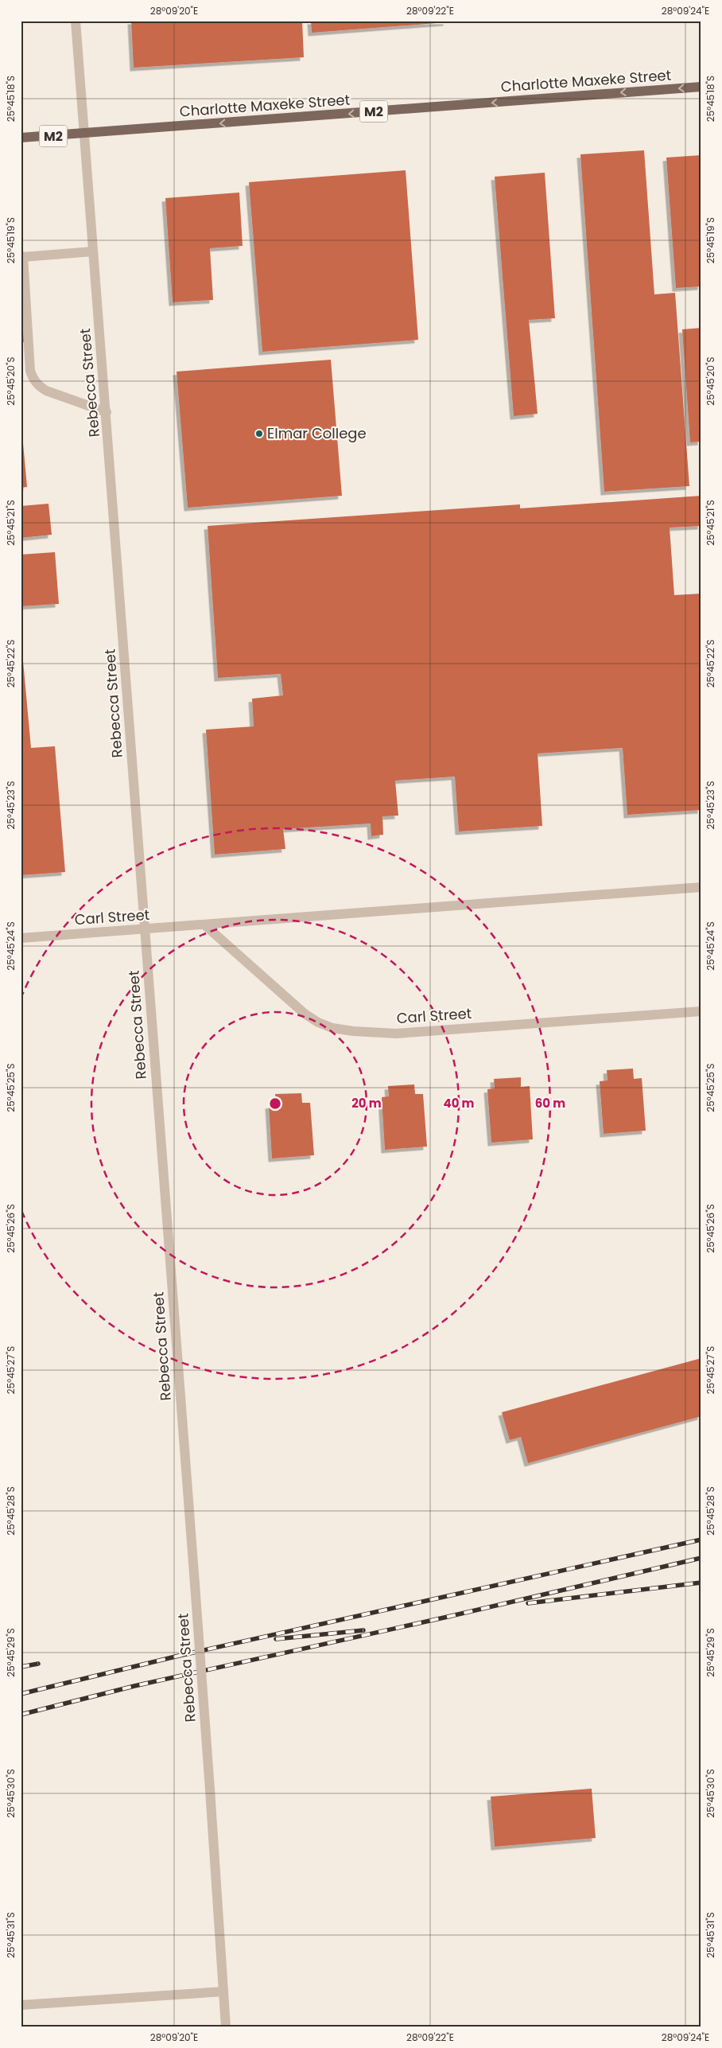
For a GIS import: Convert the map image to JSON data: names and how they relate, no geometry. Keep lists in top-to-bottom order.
{
  "streets": {
    "main road": ["Charlotte Maxeke Street", "M2"],
    "street": ["Rebecca Street", "Carl Street"]
  },
  "crossings": [
    ["Charlotte Maxeke Street", "Rebecca Street"],
    ["Rebecca Street", "Carl Street"]
  ],
  "one_way": ["Charlotte Maxeke Street"],
  "places": ["Elmar College"],
  "coordinates": [
    "28°09'20\"E",
    "28°09'22\"E",
    "28°09'24\"E",
    "25°45'18\"S",
    "25°45'19\"S",
    "25°45'20\"S",
    "25°45'21\"S",
    "25°45'22\"S",
    "25°45'23\"S",
    "25°45'24\"S",
    "25°45'25\"S",
    "25°45'26\"S",
    "25°45'27\"S",
    "25°45'28\"S",
    "25°45'29\"S",
    "25°45'30\"S",
    "25°45'31\"S"
  ],
  "rings": ["20 m", "40 m", "60 m"]
}
